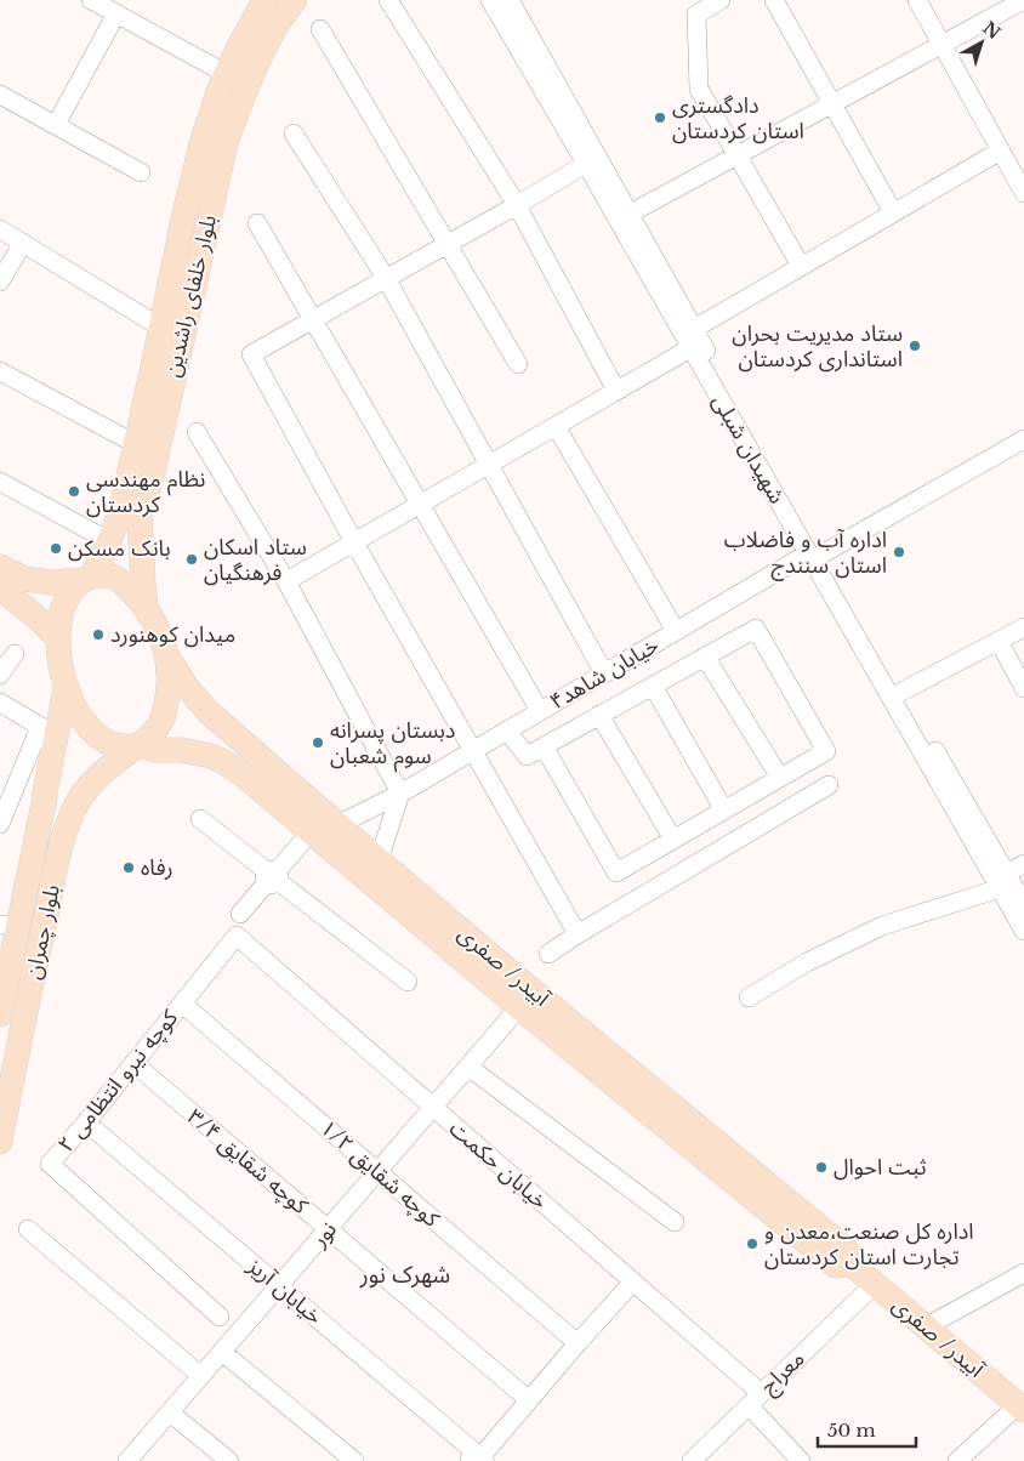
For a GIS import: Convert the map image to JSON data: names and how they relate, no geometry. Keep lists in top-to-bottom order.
{
  "streets": {
    "main road": ["بلوار خلفای راشدین", "بلوار چمران", "آبیدر/ صفری"],
    "street": [
      "شهیدان شبلی",
      "خیابان شاهد۴",
      "کوچه نیرو انتظامی ۲",
      "کوچه شقایق ۳/۴",
      "خیابان حکمت",
      "کوچه شقایق ۱/۲",
      "نور",
      "خیابان آریز",
      "معراج"
    ]
  },
  "crossings": [
    ["بلوار خلفای راشدین", "بلوار چمران"],
    ["بلوار خلفای راشدین", "آبیدر/ صفری"],
    ["شهیدان شبلی", "خیابان شاهد۴"],
    ["خیابان شاهد۴", "آبیدر/ صفری"],
    ["بلوار چمران", "آبیدر/ صفری"],
    ["آبیدر/ صفری", "نور"],
    ["آبیدر/ صفری", "معراج"],
    ["کوچه نیرو انتظامی ۲", "کوچه شقایق ۳/۴"],
    ["کوچه نیرو انتظامی ۲", "خیابان حکمت"],
    ["کوچه نیرو انتظامی ۲", "کوچه شقایق ۱/۲"],
    ["کوچه نیرو انتظامی ۲", "خیابان آریز"],
    ["کوچه شقایق ۳/۴", "نور"],
    ["خیابان حکمت", "نور"],
    ["خیابان حکمت", "معراج"],
    ["کوچه شقایق ۱/۲", "نور"],
    ["نور", "خیابان آریز"]
  ],
  "districts": ["شهرک نور"],
  "places": [
    "دادگستری استان کردستان",
    "ستاد مدیریت بحران استانداری کردستان",
    "نظام مهندسی کردستان",
    "بانک مسکن",
    "اداره آب و فاضلاب استان سنندج",
    "ستاد اسکان فرهنگیان",
    "میدان کوهنورد",
    "دبستان پسرانه سوم شعبان",
    "رفاه",
    "ثبت احوال",
    "اداره کل صنعت،معدن و تجارت استان کردستان"
  ],
  "scale_bar": "50 m",
  "north": "top right"
}
